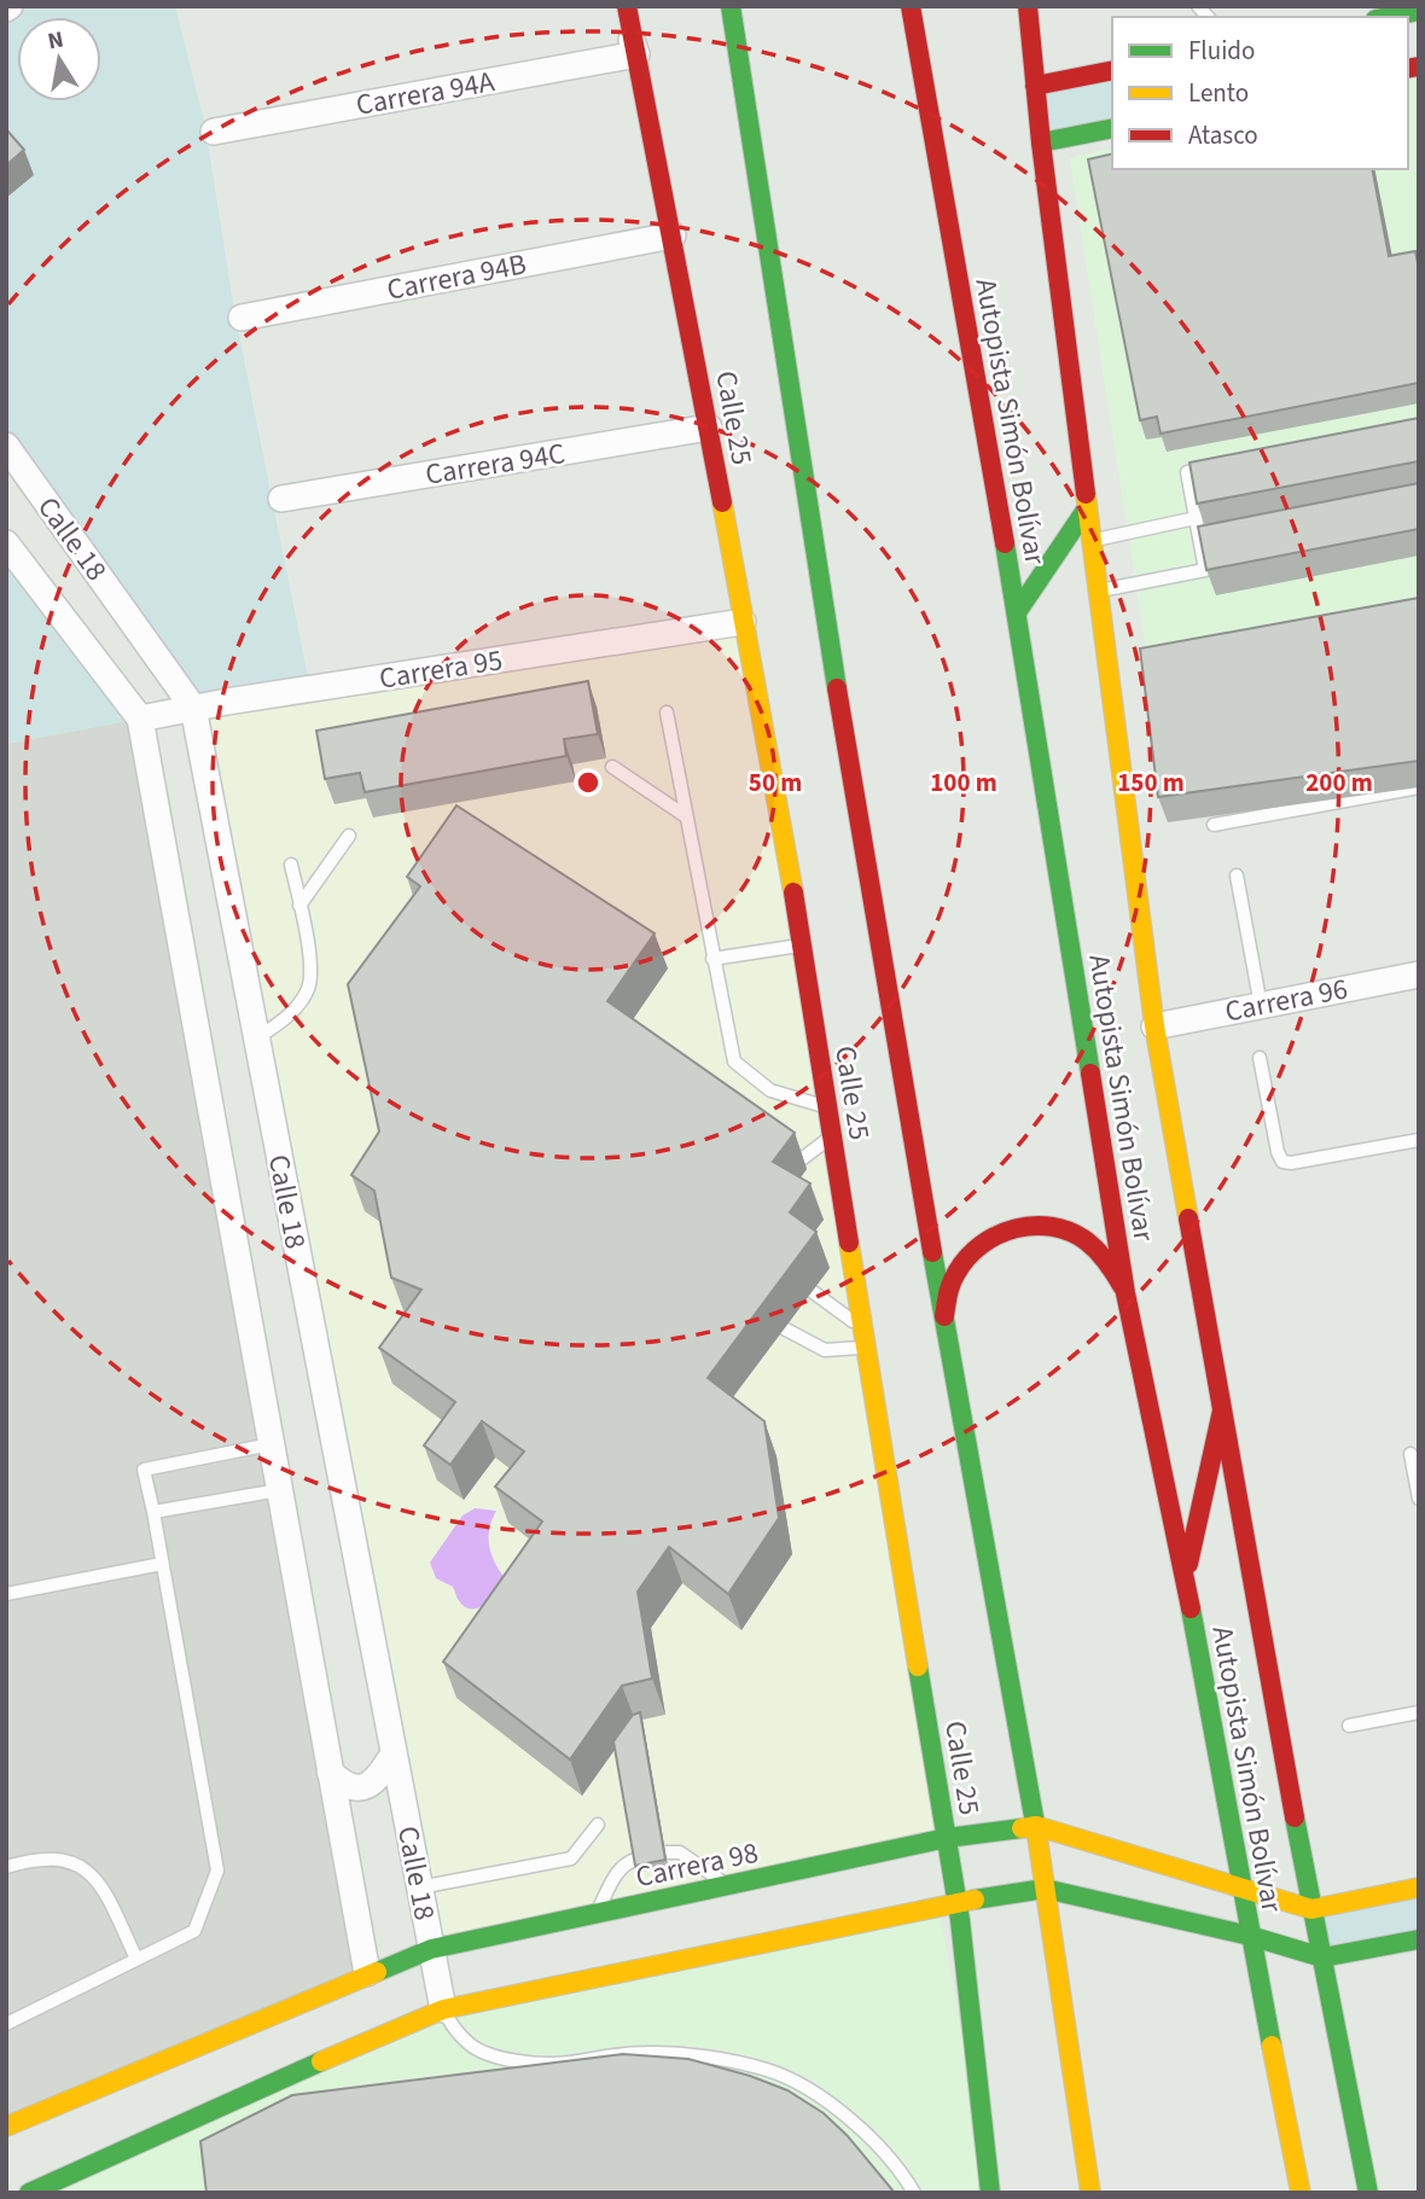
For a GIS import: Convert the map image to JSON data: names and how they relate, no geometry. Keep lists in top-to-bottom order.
{
  "streets": {
    "main road": ["Calle 25", "Autopista Simón Bolívar", "Carrera 98"],
    "street": [
      "Carrera 94A",
      "Carrera 94B",
      "Carrera 94C",
      "Calle 18",
      "Carrera 95",
      "Carrera 96"
    ]
  },
  "crossings": [
    ["Carrera 94A", "Calle 25"],
    ["Carrera 94B", "Calle 25"],
    ["Calle 25", "Carrera 94C"],
    ["Calle 25", "Carrera 95"],
    ["Calle 25", "Carrera 98"],
    ["Autopista Simón Bolívar", "Carrera 98"],
    ["Calle 18", "Carrera 95"],
    ["Calle 18", "Carrera 98"]
  ],
  "legend": ["Fluido", "Lento", "Atasco"],
  "north": "top",
  "rings": [
    "50 m",
    "100 m",
    "150 m",
    "200 m"
  ]
}
